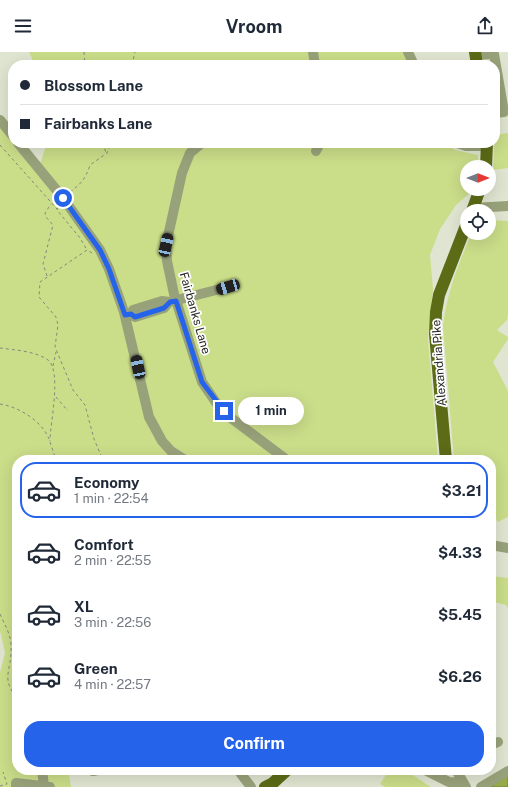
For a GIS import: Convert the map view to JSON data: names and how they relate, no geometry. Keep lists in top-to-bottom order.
{
  "streets": {
    "main road": ["Alexandria Pike"],
    "street": ["Fairbanks Lane"]
  },
  "north": "right",
  "page": {
    "header": "Vroom",
    "banner": ["Blossom Lane", "Fairbanks Lane"],
    "bubble": "1 min",
    "list": [
      {
        "name": "Economy",
        "note": "1 min · 22:54",
        "value": "$3.21"
      },
      {
        "name": "Comfort",
        "note": "2 min · 22:55",
        "value": "$4.33"
      },
      {
        "name": "XL",
        "note": "3 min · 22:56",
        "value": "$5.45"
      },
      {
        "name": "Green",
        "note": "4 min · 22:57",
        "value": "$6.26"
      }
    ],
    "buttons": "Confirm"
  }
}
